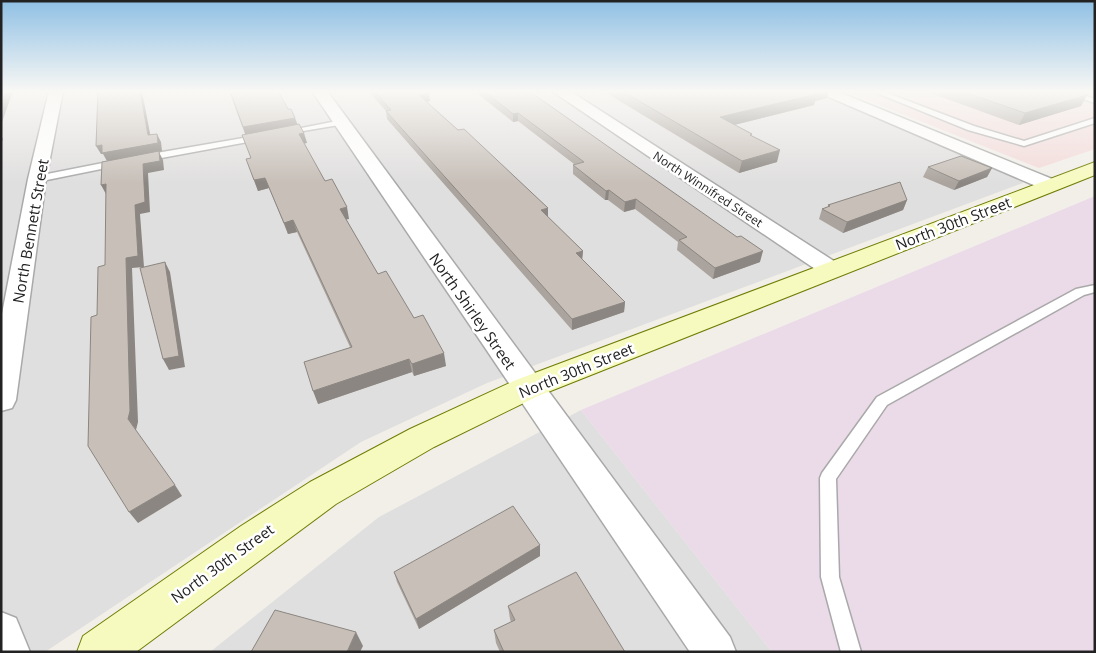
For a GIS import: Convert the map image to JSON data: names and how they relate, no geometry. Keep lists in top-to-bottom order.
{
  "streets": {
    "main road": ["North 30th Street"],
    "street": ["North Winnifred Street", "North Bennett Street", "North Shirley Street"]
  },
  "crossings": [
    ["North Winnifred Street", "North 30th Street"],
    ["North 30th Street", "North Shirley Street"]
  ]
}
